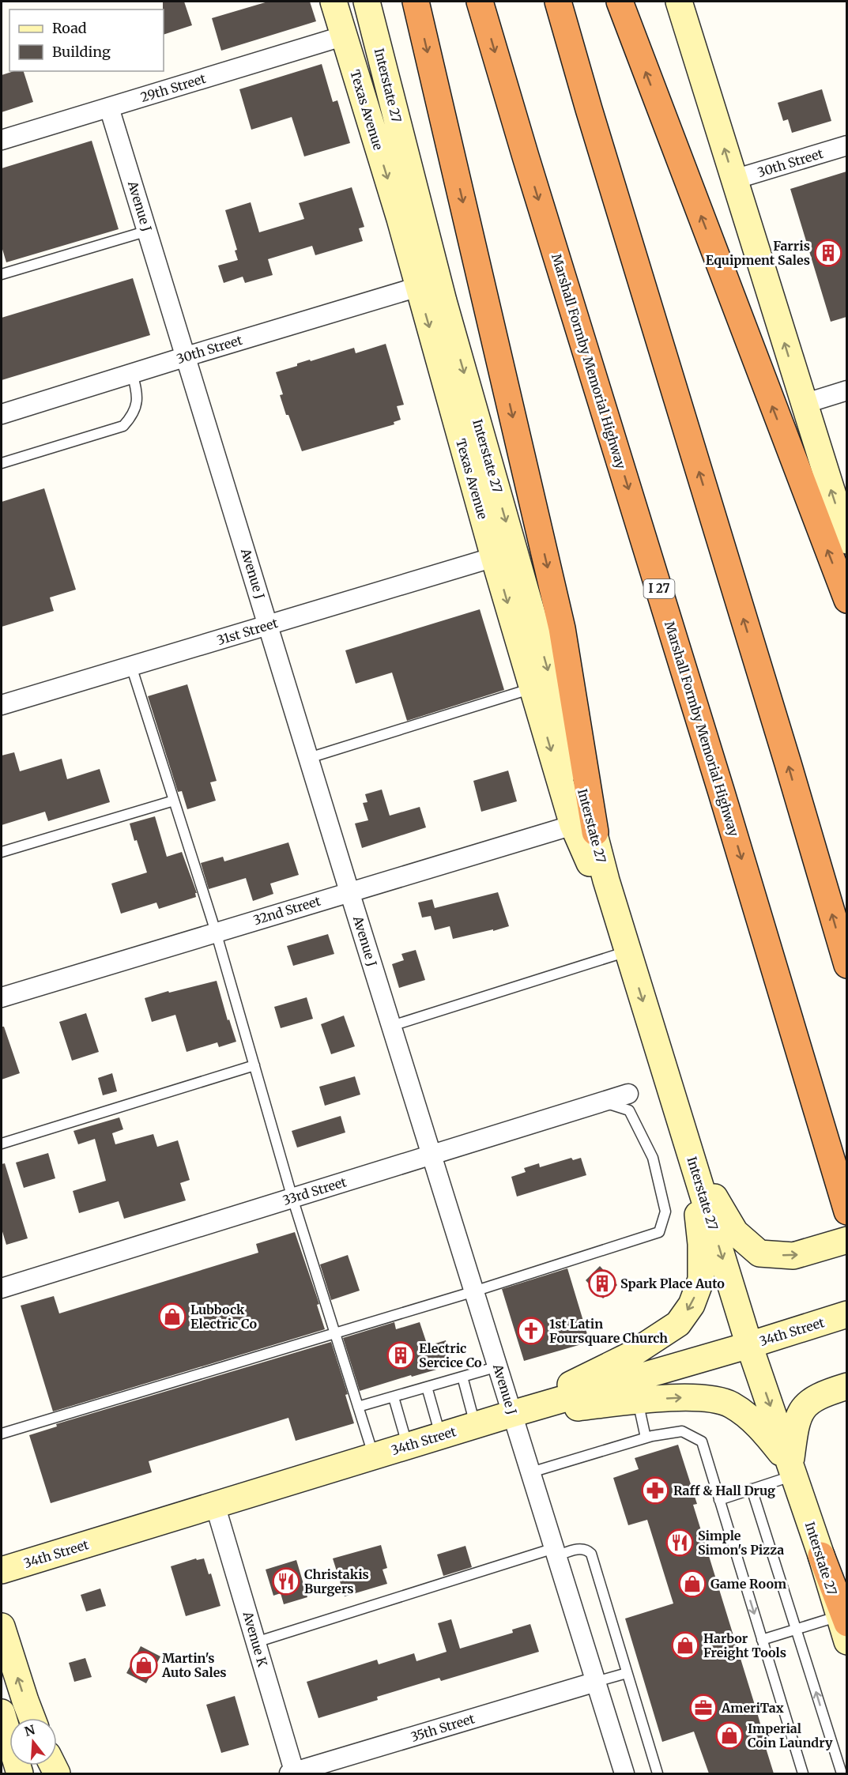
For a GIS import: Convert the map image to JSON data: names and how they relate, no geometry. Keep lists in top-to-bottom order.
{
  "streets": {
    "highway": ["Marshall Formby Memorial Highway", "I 27"],
    "main road": ["Interstate 27", "Texas Avenue", "34th Street"],
    "street": [
      "29th Street",
      "30th Street",
      "Avenue J",
      "31st Street",
      "32nd Street",
      "33rd Street",
      "Avenue K",
      "35th Street"
    ]
  },
  "crossings": [
    ["Interstate 27", "Texas Avenue"],
    ["Interstate 27", "30th Street"],
    ["Interstate 27", "32nd Street"],
    ["Interstate 27", "34th Street"],
    ["29th Street", "Texas Avenue"],
    ["29th Street", "Avenue J"],
    ["Texas Avenue", "30th Street"],
    ["Texas Avenue", "31st Street"],
    ["Texas Avenue", "32nd Street"],
    ["30th Street", "Avenue J"],
    ["Avenue J", "31st Street"],
    ["Avenue J", "32nd Street"],
    ["Avenue J", "33rd Street"],
    ["Avenue J", "34th Street"],
    ["Avenue J", "35th Street"],
    ["34th Street", "Avenue K"],
    ["Avenue K", "35th Street"]
  ],
  "one_way": ["Interstate 27"],
  "places": {
    "building": ["Farris Equipment Sales", "Spark Place Auto", "Electric Sercice Co"],
    "shop": [
      "Lubbock Electric Co",
      "Game Room",
      "Harbor Freight Tools",
      "Martin's Auto Sales",
      "Imperial Coin Laundry"
    ],
    "church": ["1st Latin Foursquare Church"],
    "pharmacy": ["Raff & Hall Drug"],
    "restaurant": ["Simple Simon's Pizza", "Christakis Burgers"],
    "office": ["AmeriTax"]
  },
  "legend": ["Road", "Building"],
  "north": "top"
}
